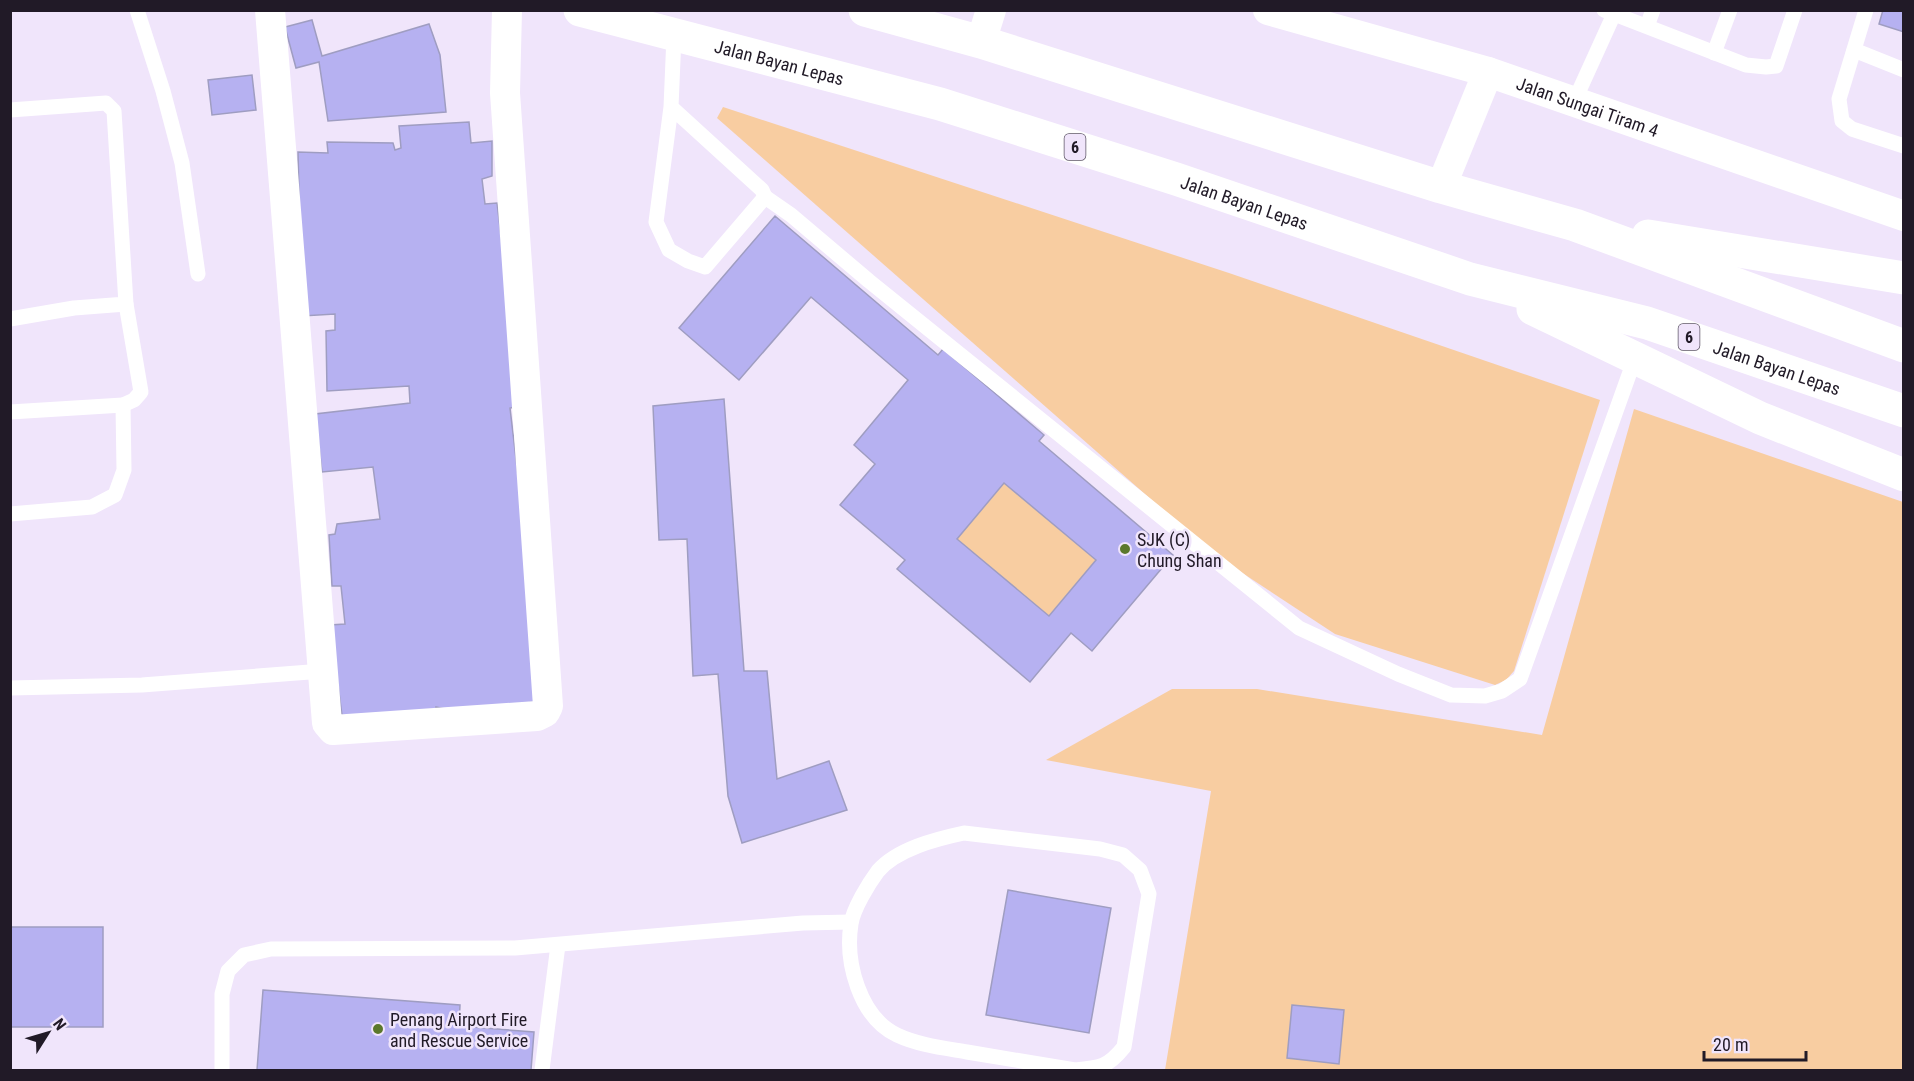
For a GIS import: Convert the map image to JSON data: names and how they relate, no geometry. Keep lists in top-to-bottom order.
{
  "streets": {
    "highway": ["Jalan Bayan Lepas", "6"],
    "street": ["Jalan Sungai Tiram 4"]
  },
  "places": ["SJK (C) Chung Shan", "Penang Airport Fire and Rescue Service"],
  "scale_bar": "20 m",
  "north": "top right"
}
